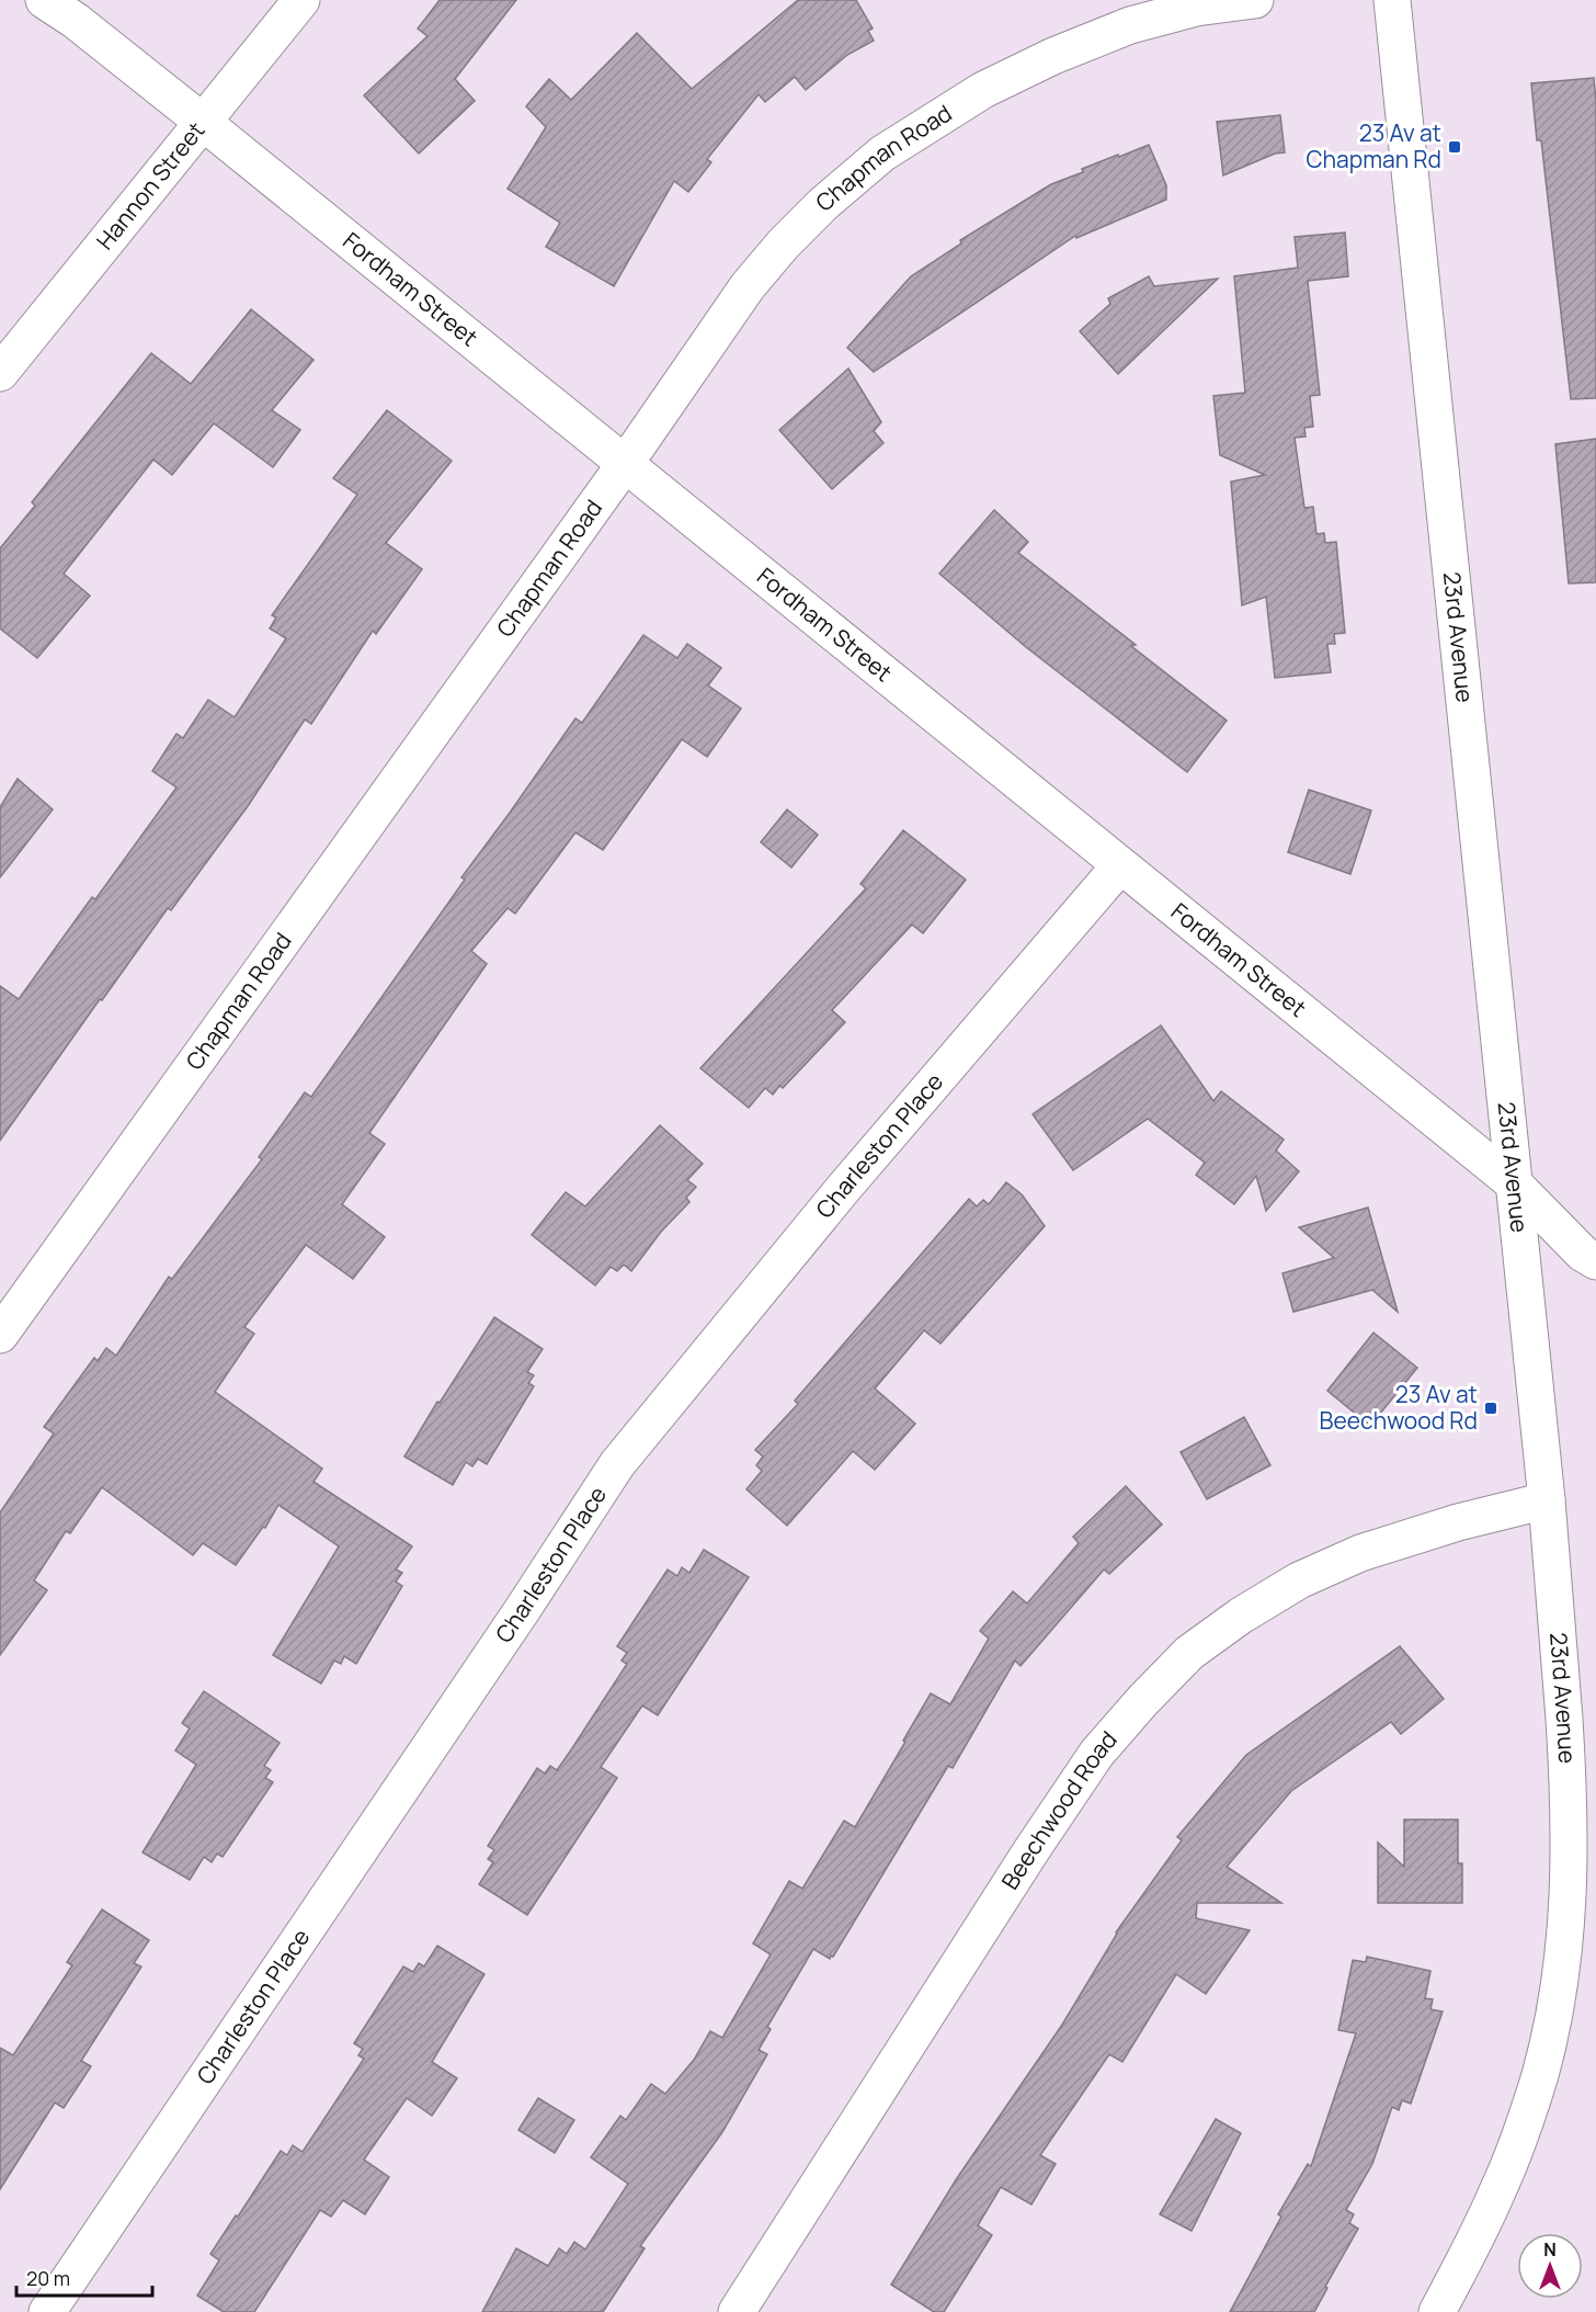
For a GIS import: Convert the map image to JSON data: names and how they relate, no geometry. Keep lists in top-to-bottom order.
{
  "streets": {
    "street": [
      "Chapman Road",
      "Hannon Street",
      "Fordham Street",
      "23rd Avenue",
      "Charleston Place",
      "Beechwood Road"
    ]
  },
  "crossings": [
    ["Chapman Road", "Fordham Street"],
    ["Hannon Street", "Fordham Street"],
    ["Fordham Street", "23rd Avenue"],
    ["Fordham Street", "Charleston Place"],
    ["23rd Avenue", "Beechwood Road"]
  ],
  "places": {
    "transit": ["23 Av at Chapman Rd", "23 Av at Beechwood Rd"]
  },
  "scale_bar": "20 m",
  "north": "top"
}
